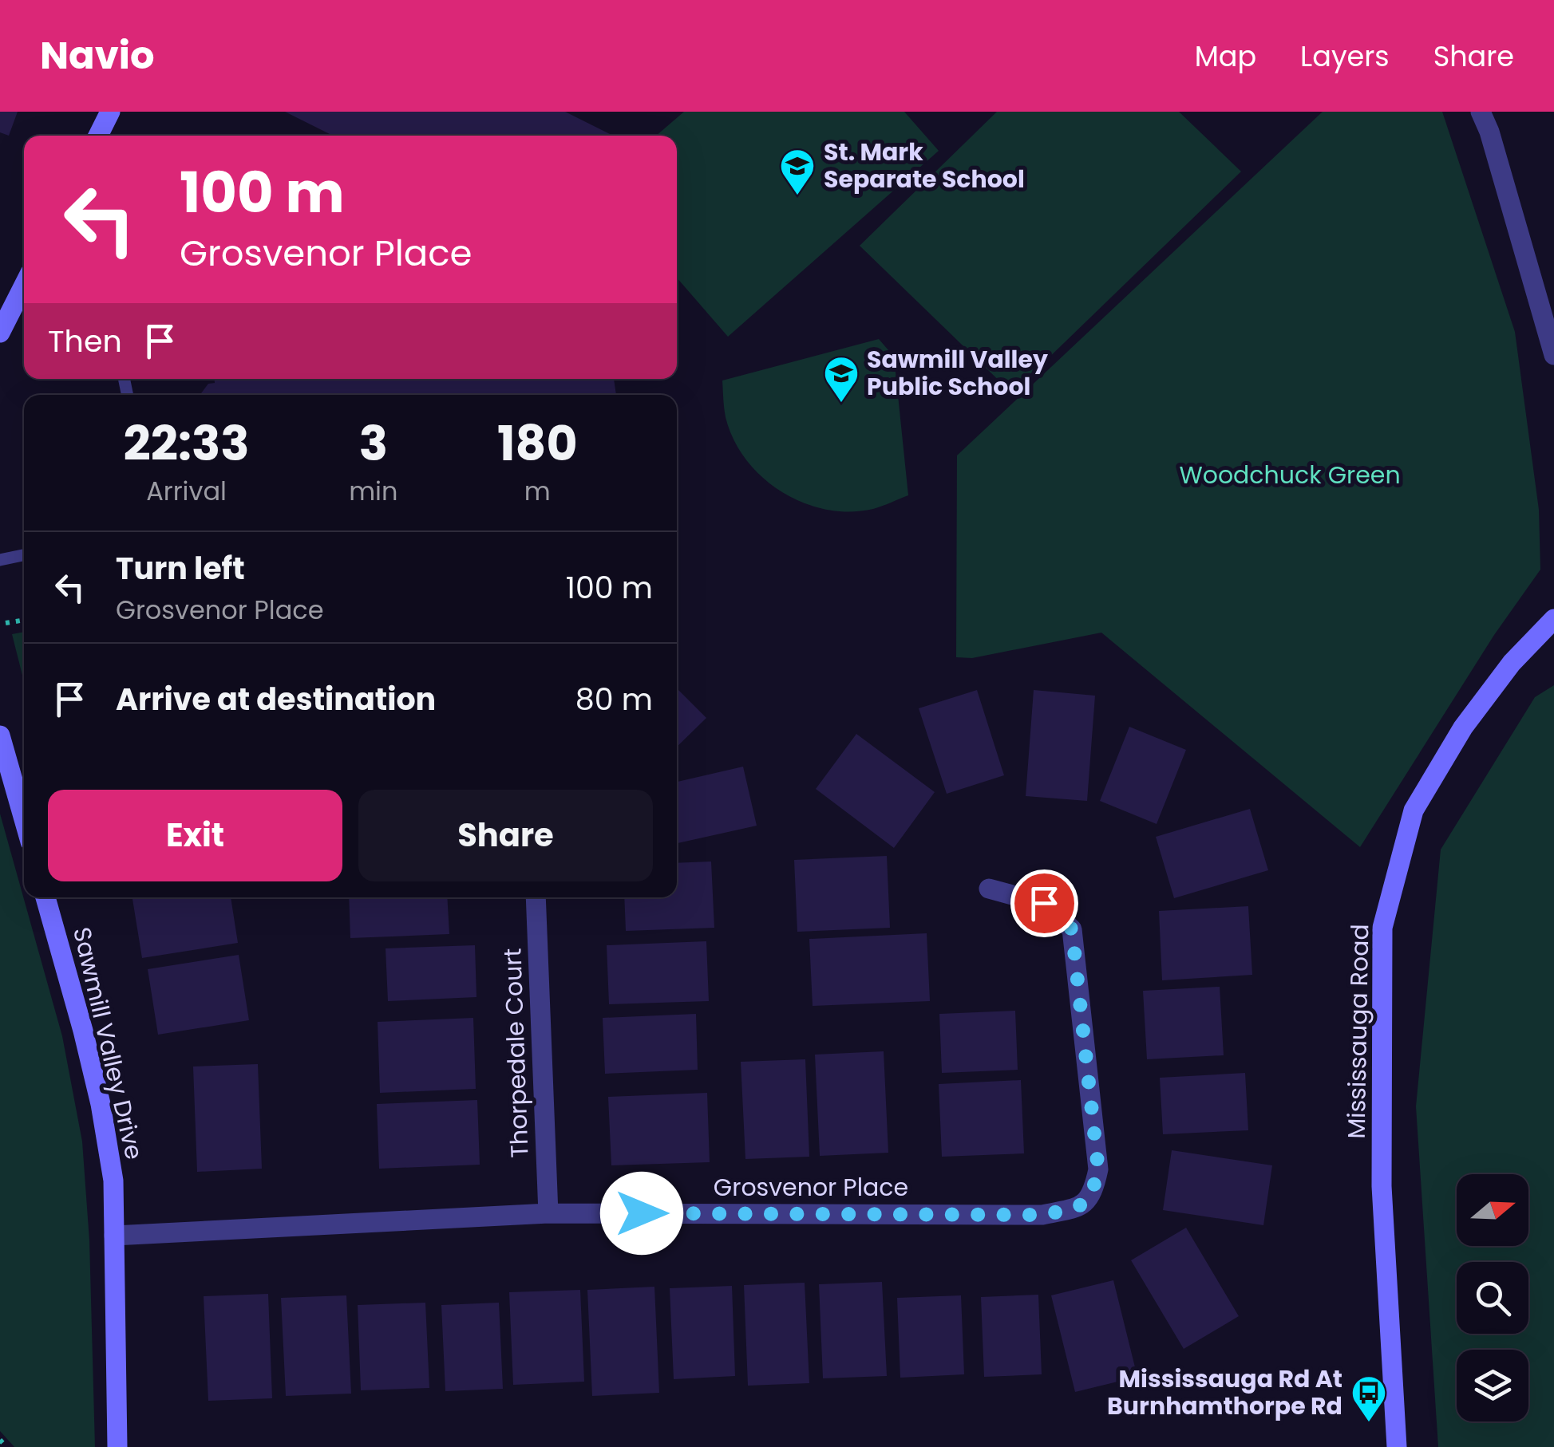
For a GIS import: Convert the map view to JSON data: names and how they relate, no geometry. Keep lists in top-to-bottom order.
{
  "streets": {
    "main road": ["Mississauga Road", "Sawmill Valley Drive"],
    "street": ["Thorpedale Court", "Grosvenor Place"]
  },
  "crossings": [
    ["Sawmill Valley Drive", "Grosvenor Place"],
    ["Thorpedale Court", "Grosvenor Place"]
  ],
  "parks": ["Woodchuck Green"],
  "places": {
    "school or university": ["St. Mark Separate School", "Sawmill Valley Public School"],
    "bus stop": ["Mississauga Rd At Burnhamthorpe Rd"]
  },
  "north": "right",
  "page": {
    "header": "Navio",
    "nav": ["Map", "Layers", "Share"],
    "turn": ["100 m", "Grosvenor Place"],
    "then": "Then",
    "eta": [
      "22:33",
      "Arrival",
      "3",
      "min",
      "180",
      "m"
    ],
    "list": [
      {
        "name": "Turn left",
        "note": "Grosvenor Place",
        "value": "100 m"
      },
      {
        "name": "Arrive at destination",
        "value": "80 m"
      }
    ],
    "buttons": ["Exit", "Share"]
  }
}
